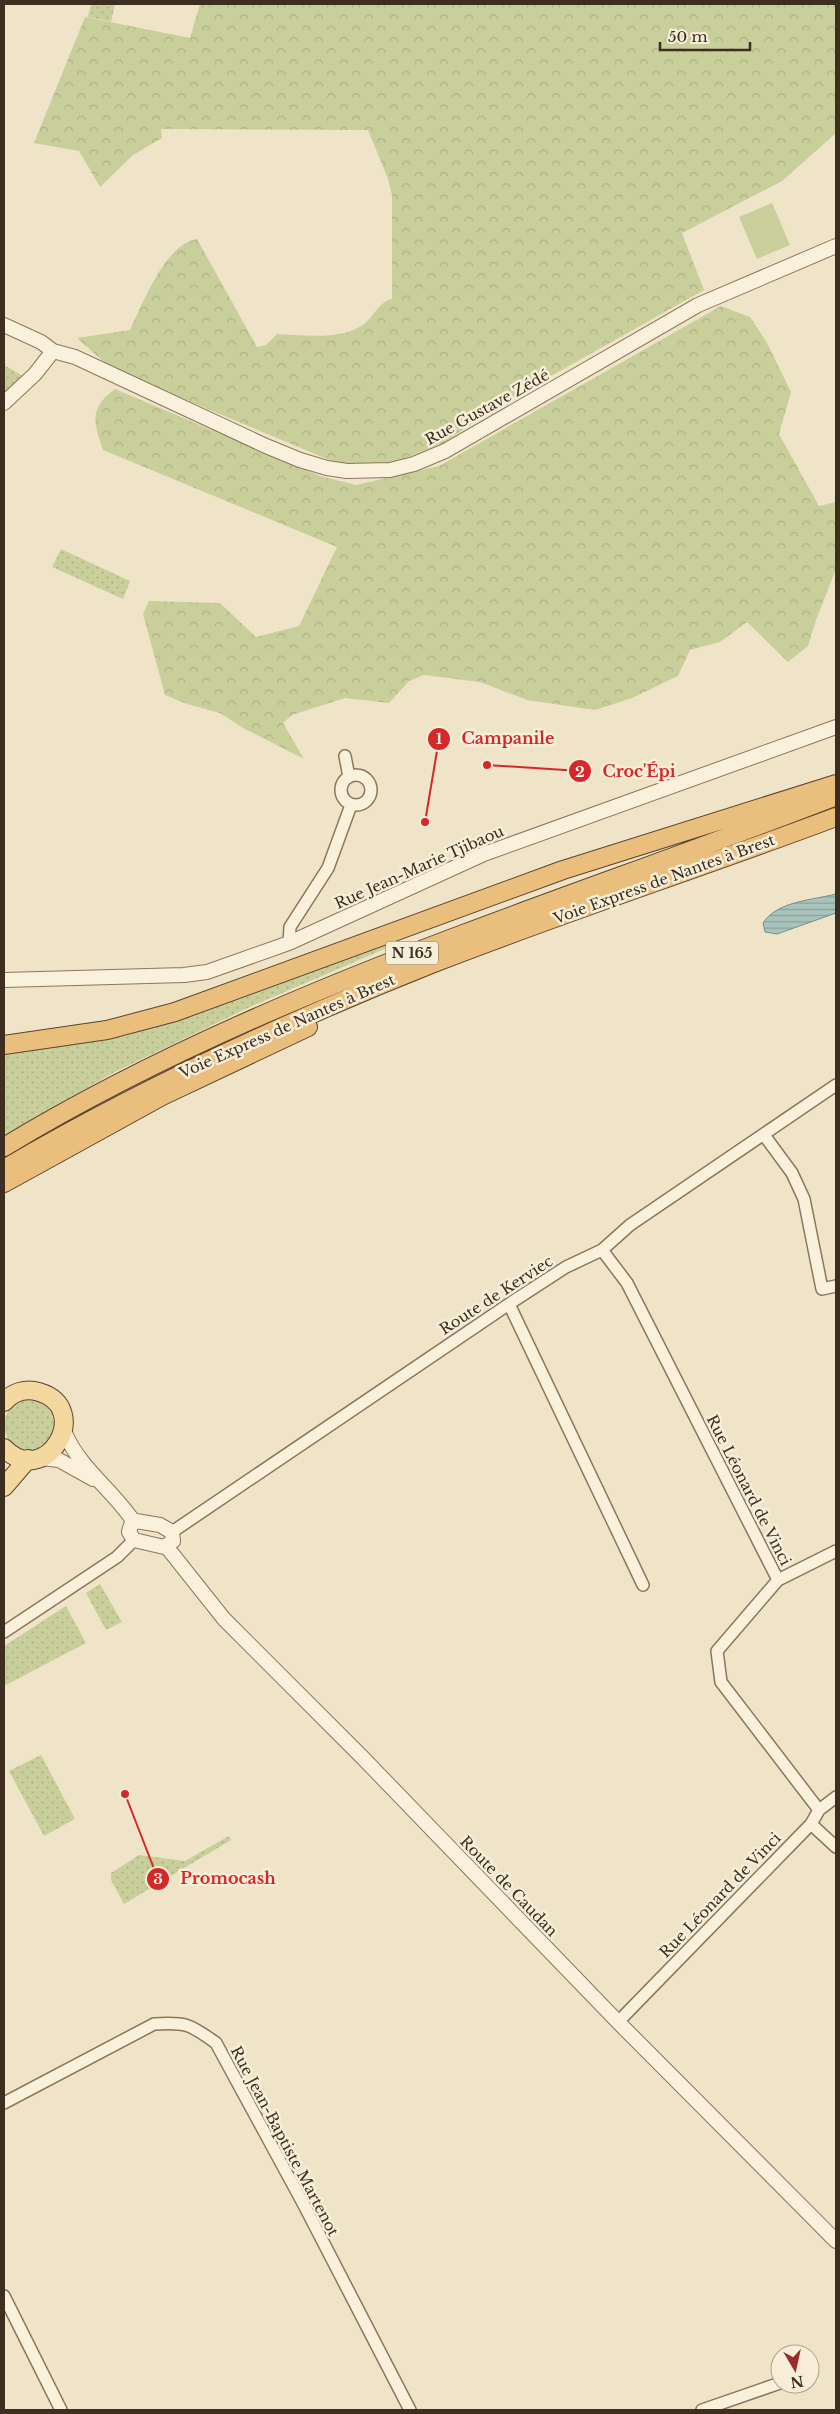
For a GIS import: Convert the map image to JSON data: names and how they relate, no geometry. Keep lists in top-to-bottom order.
{
  "streets": {
    "highway": ["Voie Express de Nantes à Brest", "N 165"],
    "street": [
      "Rue Gustave Zédé",
      "Rue Jean-Marie Tjibaou",
      "Route de Kerviec",
      "Rue Léonard de Vinci",
      "Route de Caudan",
      "Rue Jean-Baptiste Martenot"
    ]
  },
  "crossings": [
    ["Voie Express de Nantes à Brest", "N 165"],
    ["Route de Kerviec", "Rue Léonard de Vinci"],
    ["Rue Léonard de Vinci", "Route de Caudan"]
  ],
  "places": ["Croc'Épi", "Campanile", "Promocash"],
  "scale_bar": "50 m",
  "north": "bottom"
}
